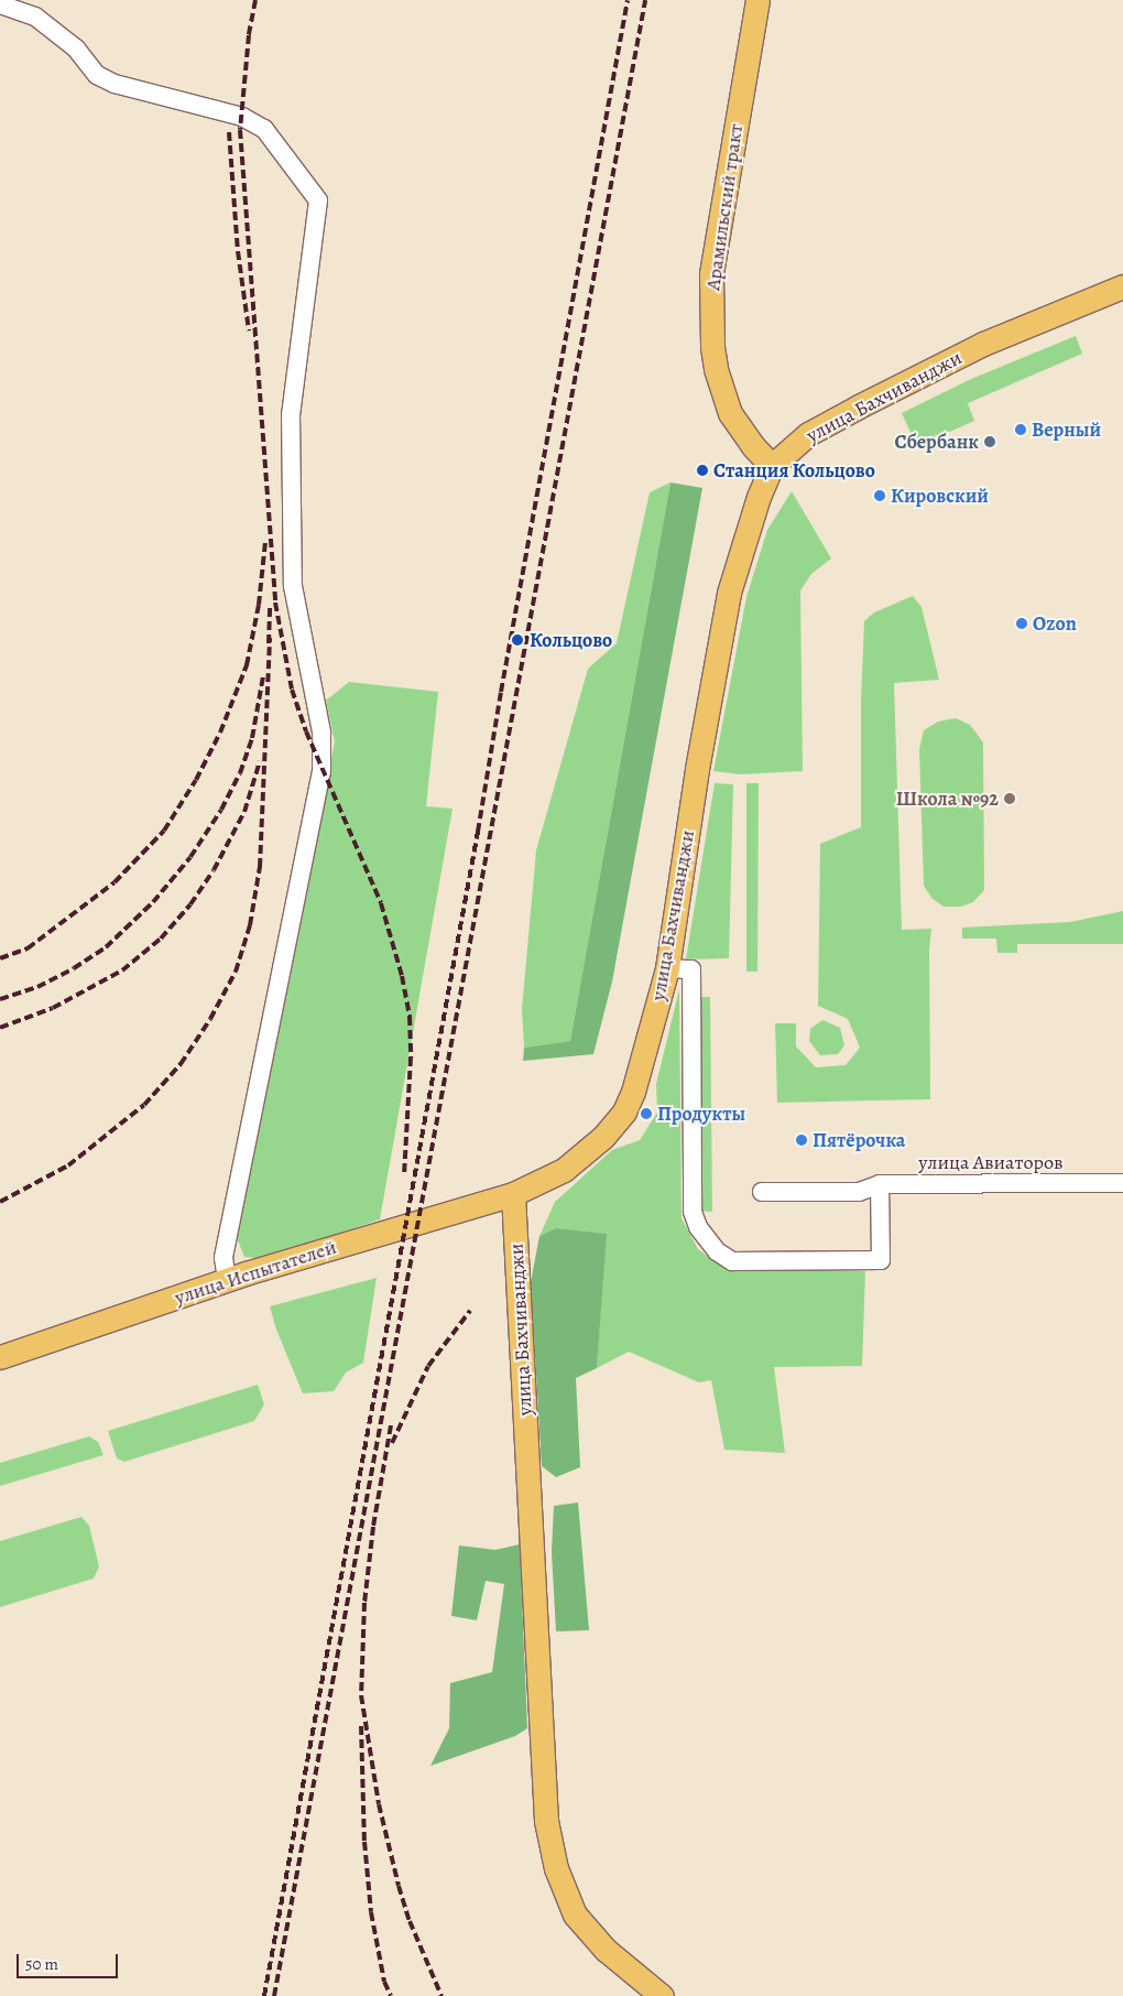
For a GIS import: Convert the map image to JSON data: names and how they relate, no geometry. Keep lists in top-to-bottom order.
{
  "streets": {
    "main road": ["Арамильский тракт", "улица Бахчиванджи", "улица Испытателей"],
    "street": ["улица Авиаторов"]
  },
  "crossings": [
    ["Арамильский тракт", "улица Бахчиванджи"],
    ["улица Бахчиванджи", "улица Испытателей"]
  ],
  "places": [
    "Верный",
    "Сбербанк",
    "Станция Кольцово",
    "Кировский",
    "Ozon",
    "Кольцово",
    "Школа №92",
    "Продукты",
    "Пятёрочка"
  ],
  "scale_bar": "50 m"
}
